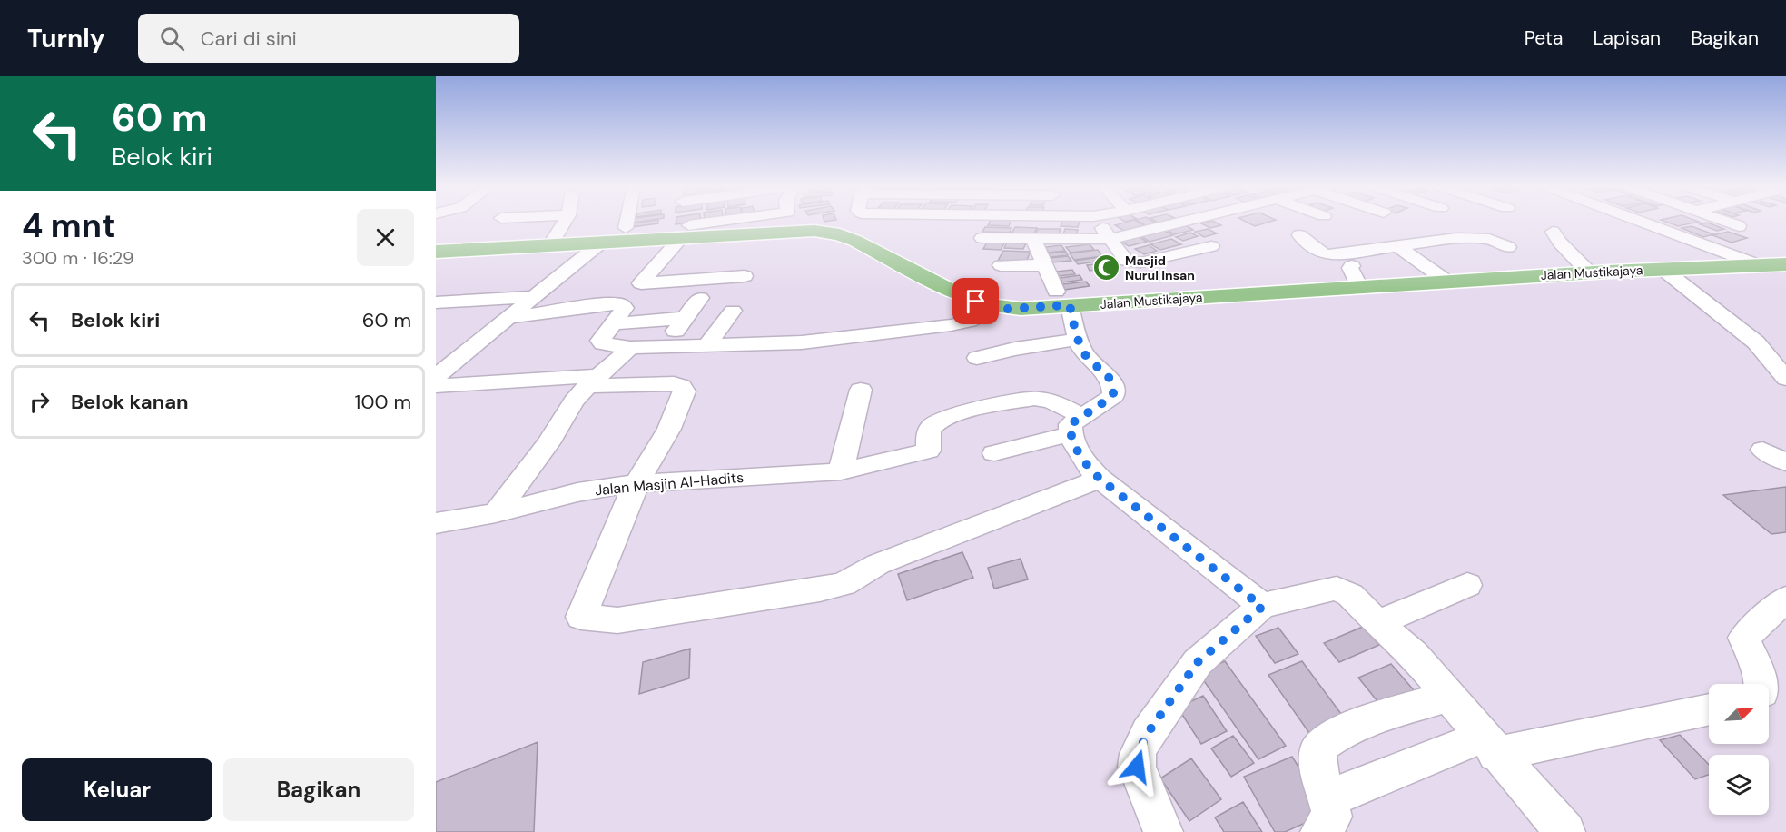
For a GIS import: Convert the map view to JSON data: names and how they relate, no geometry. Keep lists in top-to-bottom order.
{
  "streets": {
    "main road": ["Jalan Mustikajaya"],
    "street": ["Jalan Masjin Al-Hadits"]
  },
  "places": {
    "mosque": ["Masjid Nurul Insan"]
  },
  "north": "top right",
  "page": {
    "header": "Turnly",
    "search": "Cari di sini",
    "nav": ["Peta", "Lapisan", "Bagikan"],
    "turn": ["60 m", "Belok kiri"],
    "heading": ["4 mnt", "300 m · 16:29"],
    "list": [
      {
        "name": "Belok kiri",
        "value": "60 m"
      },
      {
        "name": "Belok kanan",
        "value": "100 m"
      }
    ],
    "buttons": ["Keluar", "Bagikan"]
  }
}
